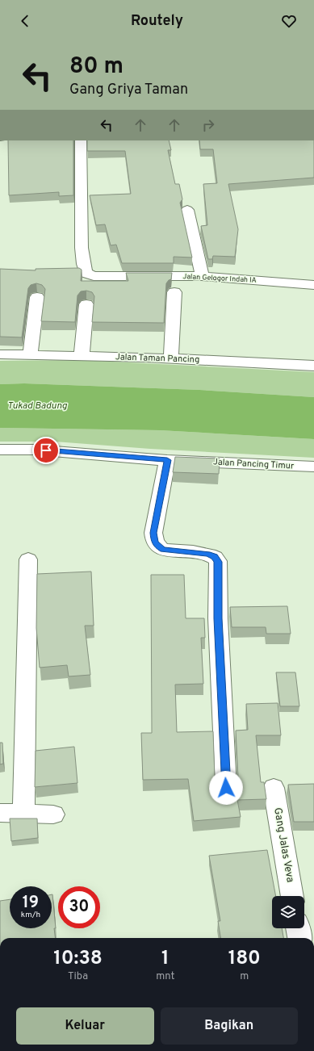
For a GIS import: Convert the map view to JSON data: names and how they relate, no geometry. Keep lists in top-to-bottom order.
{
  "streets": {
    "street": [
      "Jalan Gelogor Indah IA",
      "Jalan Taman Pancing",
      "Jalan Pancing Timur",
      "Gang Jalas Veva"
    ]
  },
  "water": ["Tukad Badung"],
  "page": {
    "header": "Routely",
    "turn": ["80 m", "Gang Griya Taman"],
    "speed": "19 km/h",
    "limit": "30",
    "eta": [
      "10:38",
      "Tiba",
      "1",
      "mnt",
      "180",
      "m"
    ],
    "buttons": ["Keluar", "Bagikan"]
  }
}
